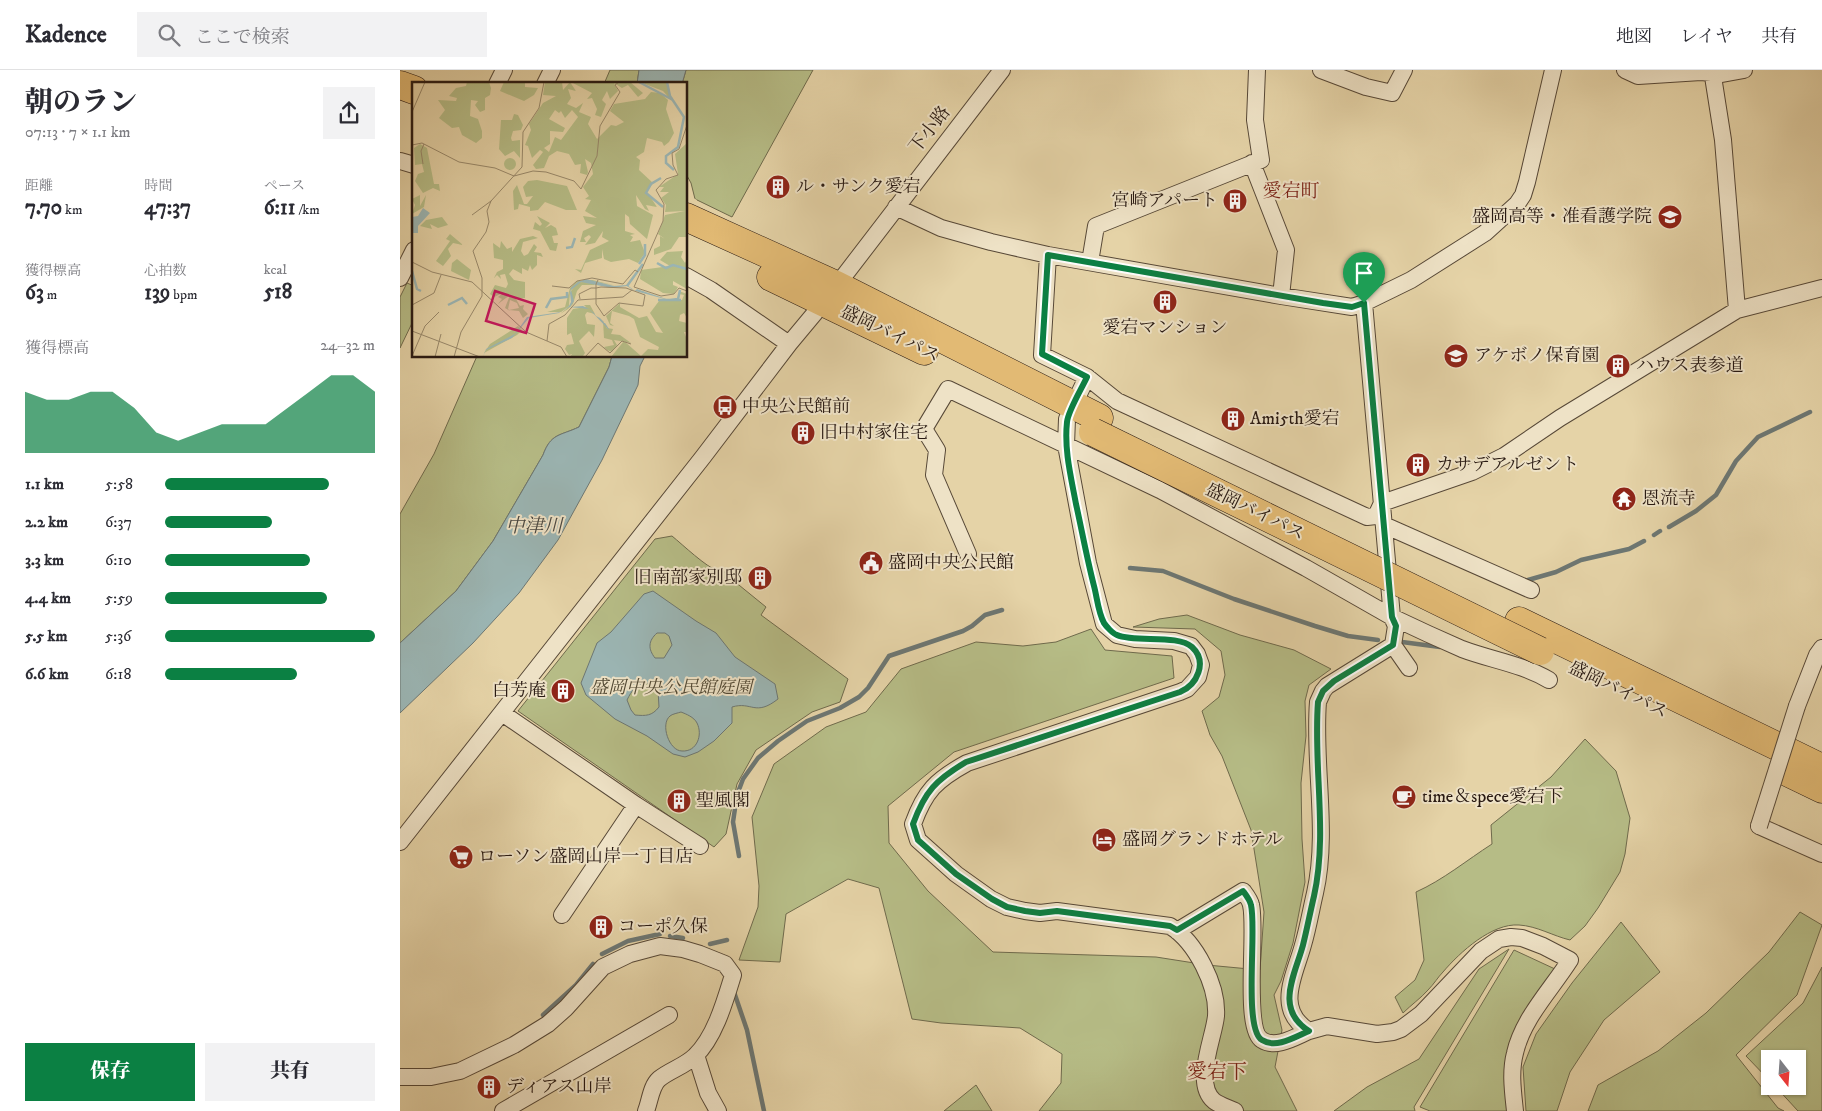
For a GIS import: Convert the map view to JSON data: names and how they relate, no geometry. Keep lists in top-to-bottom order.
{
  "streets": {
    "highway": ["盛岡バイパス"],
    "street": ["下小路"]
  },
  "crossings": [
    ["下小路", "盛岡バイパス"]
  ],
  "districts": ["愛宕町", "愛宕下"],
  "water": ["中津川"],
  "parks": ["盛岡中央公民館庭園"],
  "places": {
    "building": [
      "ル・サンク愛宕",
      "宮崎アパート",
      "愛宕マンション",
      "ハウス表参道",
      "Ami5th愛宕",
      "旧中村家住宅",
      "カサデアルゼント",
      "旧南部家別邸",
      "白芳庵",
      "聖風閣",
      "コーポ久保",
      "ディアス山岸"
    ],
    "school or university": ["盛岡高等・准看護学院", "アケボノ保育園"],
    "bus stop": ["中央公民館前"],
    "temple": ["恩流寺"],
    "public building": ["盛岡中央公民館"],
    "cafe": ["time＆spece愛宕下"],
    "hotel": ["盛岡グランドホテル"],
    "supermarket": ["ローソン盛岡山岸一丁目店"]
  },
  "north": "bottom",
  "page": {
    "header": "Kadence",
    "search": "ここで検索",
    "nav": ["地図", "レイヤ", "共有"],
    "heading": ["朝のラン", "07:13 · 7 × 1.1 km"],
    "stats": [
      ["距離", "7.70 km"],
      ["時間", "47:37"],
      ["ペース", "6:11 /km"],
      ["獲得標高", "63 m"],
      ["心拍数", "139 bpm"],
      ["kcal", "518"]
    ],
    "chart": ["獲得標高", "24–32 m"],
    "list": [
      {
        "name": "1.1 km",
        "note": "5:58"
      },
      {
        "name": "2.2 km",
        "note": "6:37"
      },
      {
        "name": "3.3 km",
        "note": "6:10"
      },
      {
        "name": "4.4 km",
        "note": "5:59"
      },
      {
        "name": "5.5 km",
        "note": "5:36"
      },
      {
        "name": "6.6 km",
        "note": "6:18"
      }
    ],
    "buttons": ["保存", "共有"]
  }
}
